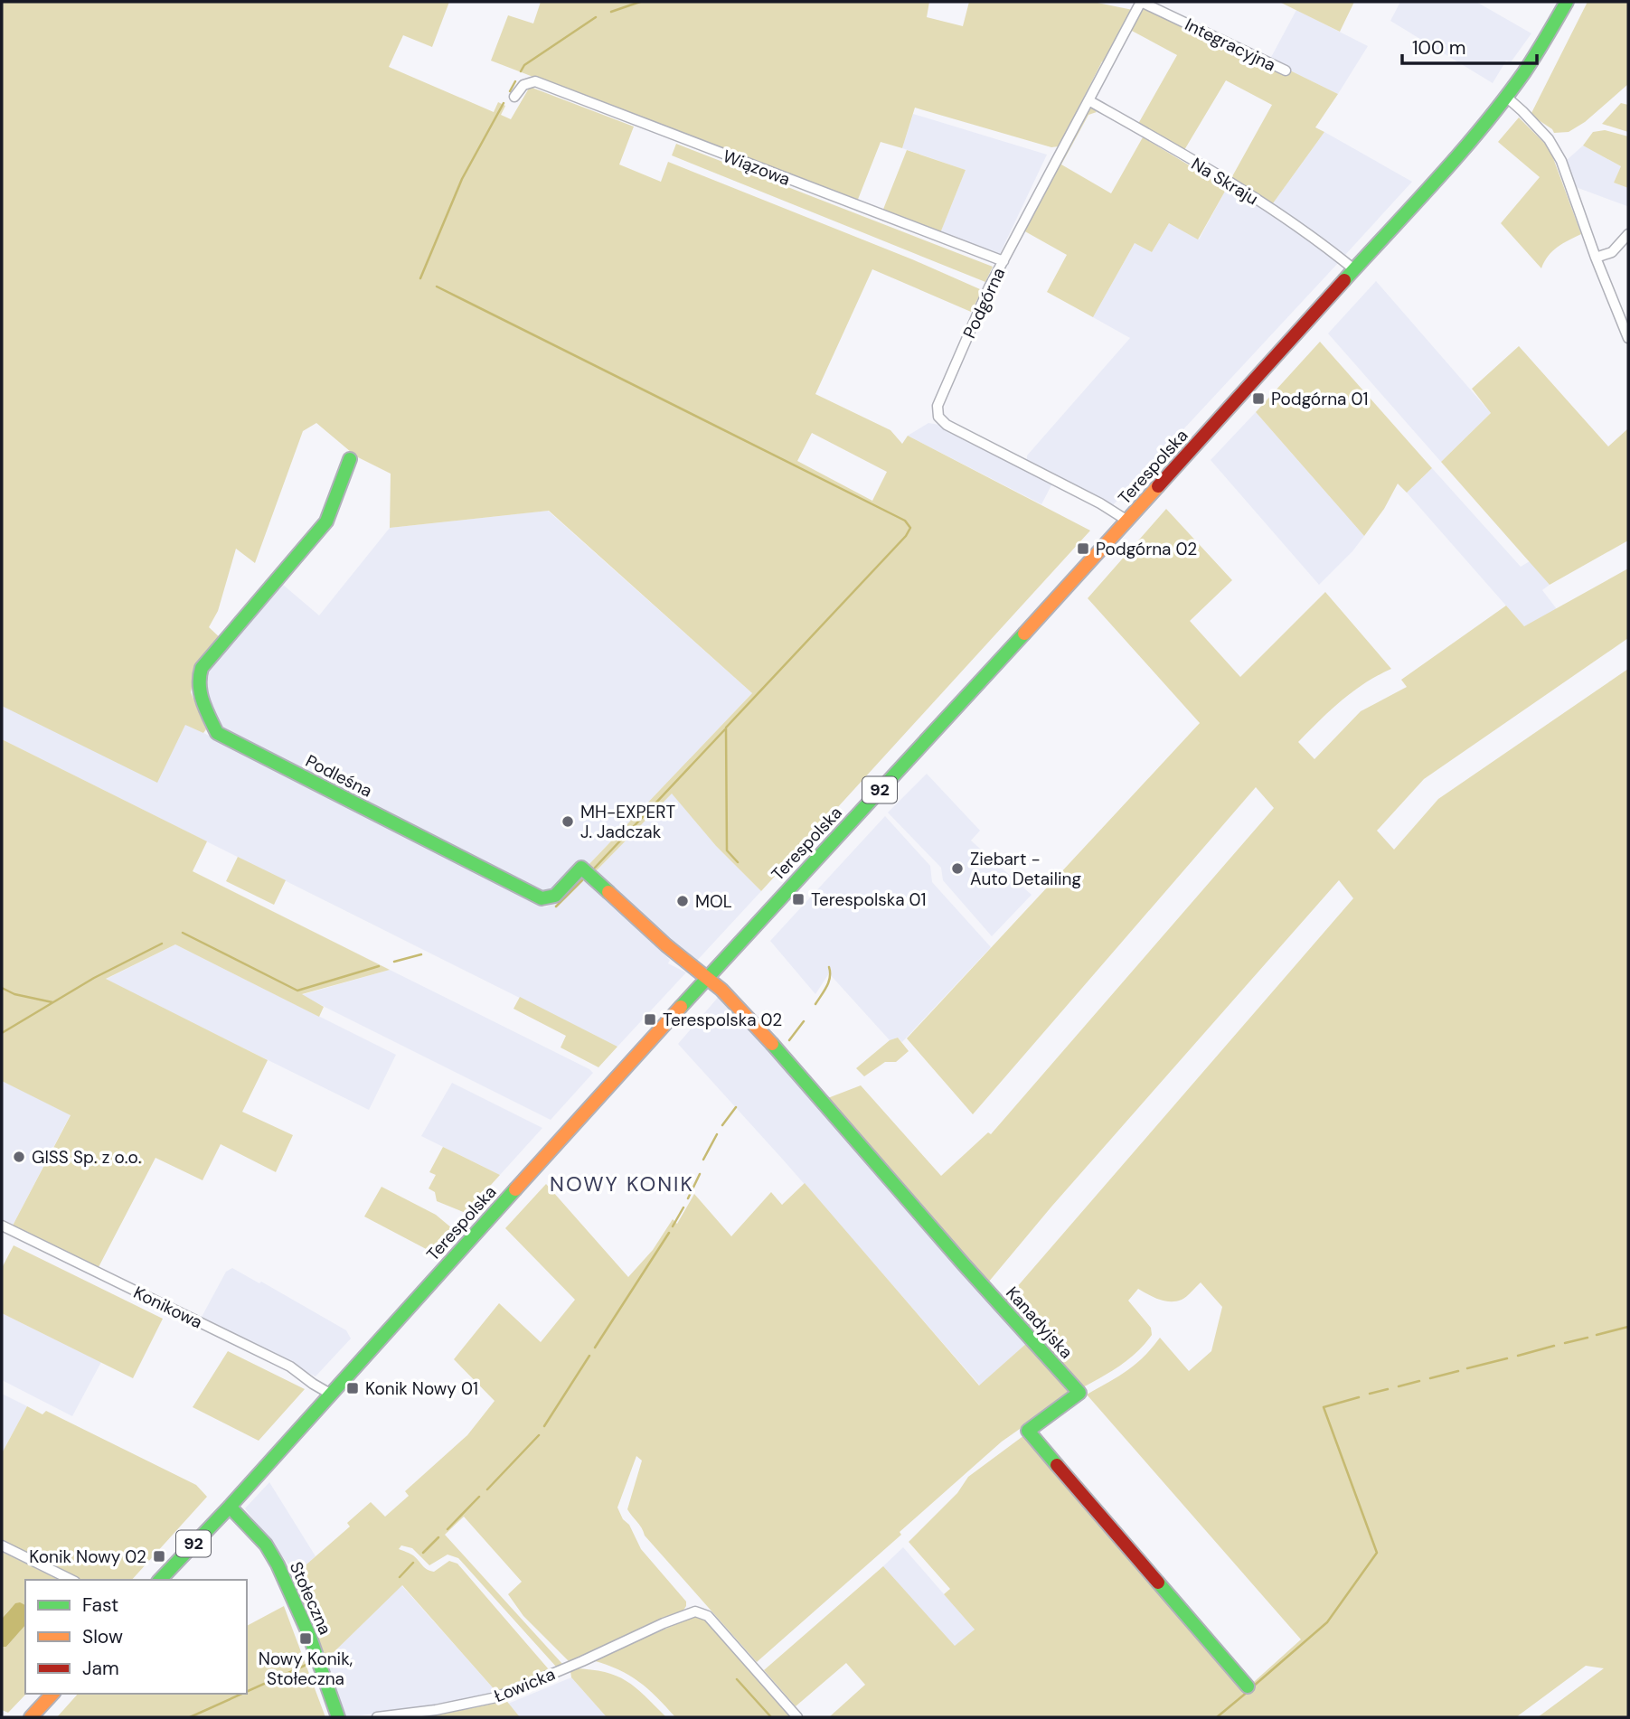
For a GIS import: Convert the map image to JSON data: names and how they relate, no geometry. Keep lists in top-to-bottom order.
{
  "streets": {
    "main road": [
      "Terespolska",
      "Podleśna",
      "92",
      "Kanadyjska",
      "Stołeczna"
    ],
    "street": [
      "Integracyjna",
      "Wiązowa",
      "Na Skraju",
      "Podgórna",
      "Konikowa",
      "Łowicka"
    ]
  },
  "crossings": [
    ["Integracyjna", "Podgórna"],
    ["Wiązowa", "Podgórna"],
    ["Na Skraju", "Podgórna"],
    ["Na Skraju", "Terespolska"],
    ["Podgórna", "Terespolska"],
    ["Terespolska", "Podleśna"],
    ["Terespolska", "Konikowa"],
    ["Terespolska", "Kanadyjska"],
    ["Terespolska", "Stołeczna"],
    ["Podleśna", "Kanadyjska"]
  ],
  "districts": ["NOWY KONIK"],
  "places": {
    "transit": [
      "Podgórna 01",
      "Podgórna 02",
      "Terespolska 01",
      "Terespolska 02",
      "Konik Nowy 01",
      "Konik Nowy 02",
      "Nowy Konik, Stołeczna"
    ],
    "other": [
      "MH-EXPERT J. Jadczak",
      "Ziebart - Auto Detailing",
      "MOL",
      "GISS Sp. z o.o."
    ]
  },
  "legend": ["Fast", "Slow", "Jam"],
  "scale_bar": "100 m"
}
